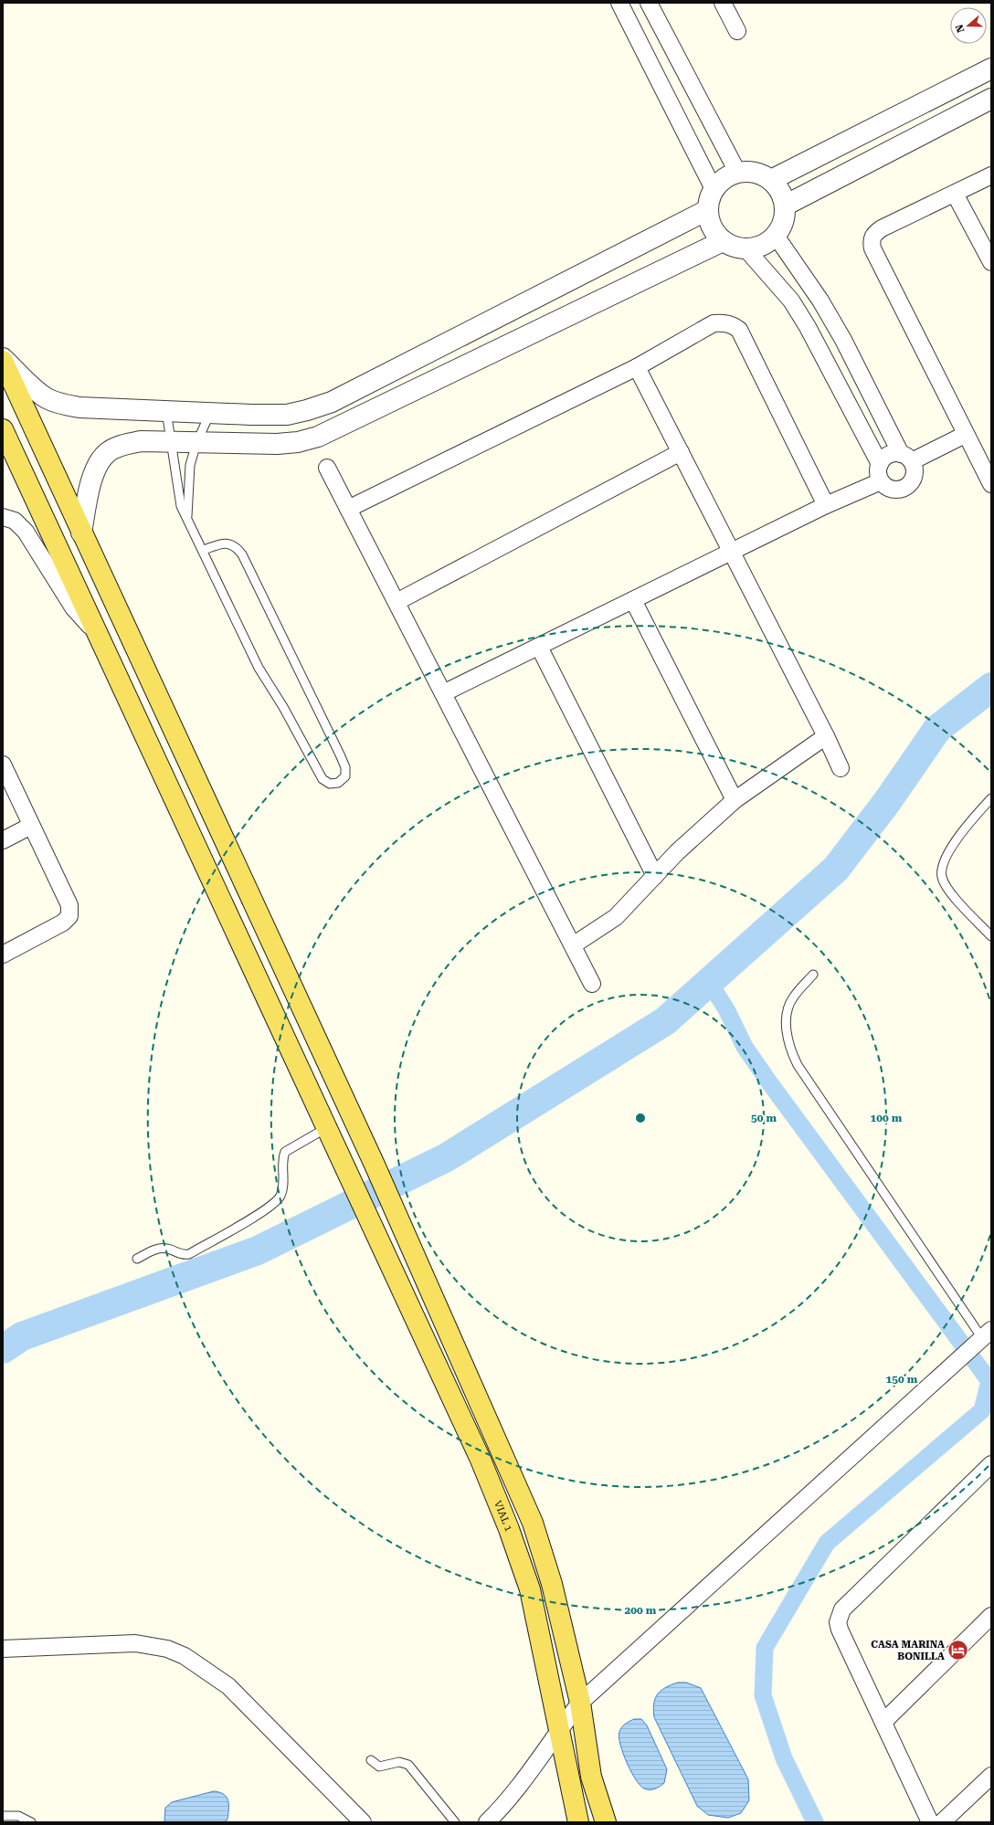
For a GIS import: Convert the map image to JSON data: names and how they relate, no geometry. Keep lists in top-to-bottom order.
{
  "streets": {
    "main road": ["VIAL 1"]
  },
  "places": {
    "hotel": ["CASA MARINA BONILLA"]
  },
  "north": "left",
  "rings": [
    "50 m",
    "100 m",
    "150 m",
    "200 m"
  ]
}
